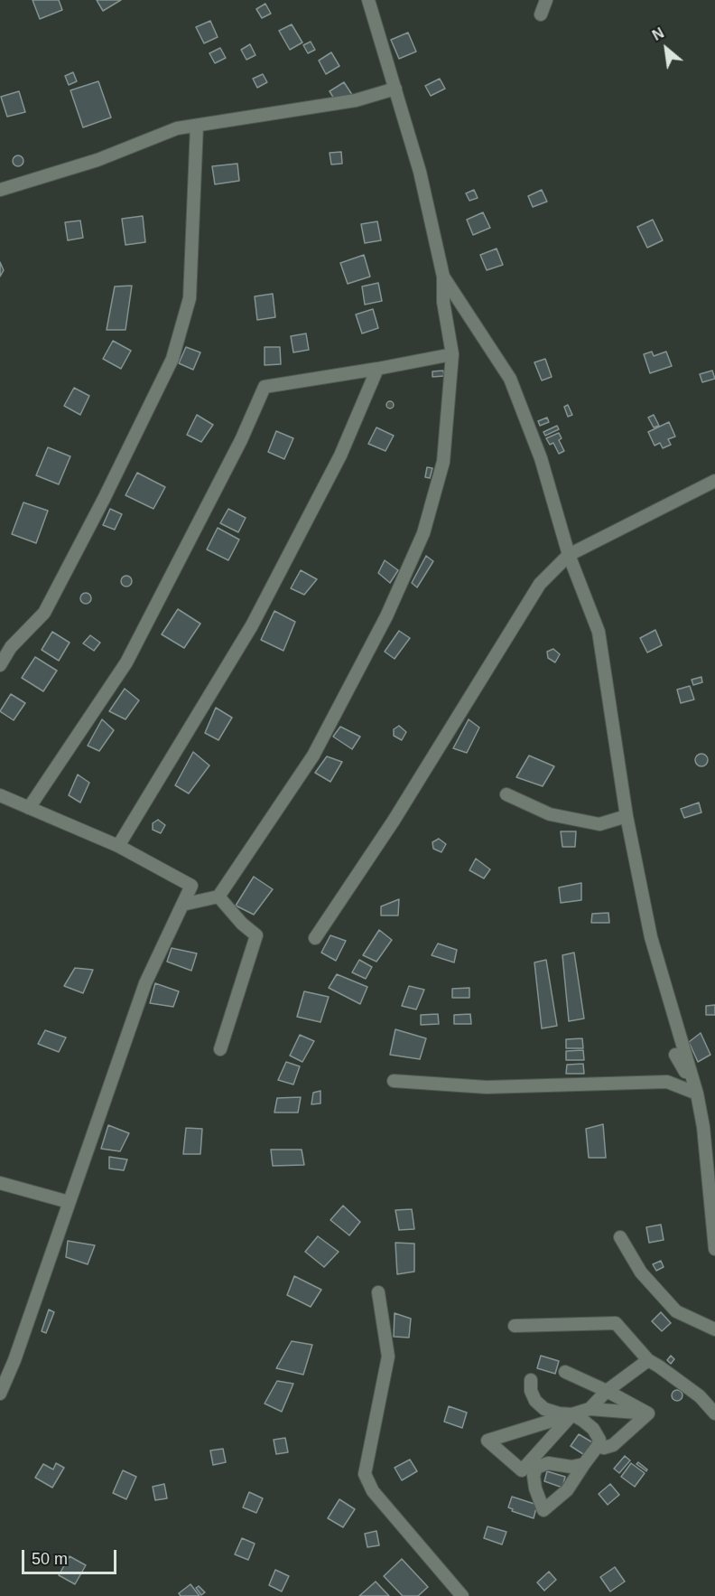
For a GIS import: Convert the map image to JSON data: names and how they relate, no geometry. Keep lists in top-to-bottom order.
{
  "scale_bar": "50 m",
  "north": "top left"
}
